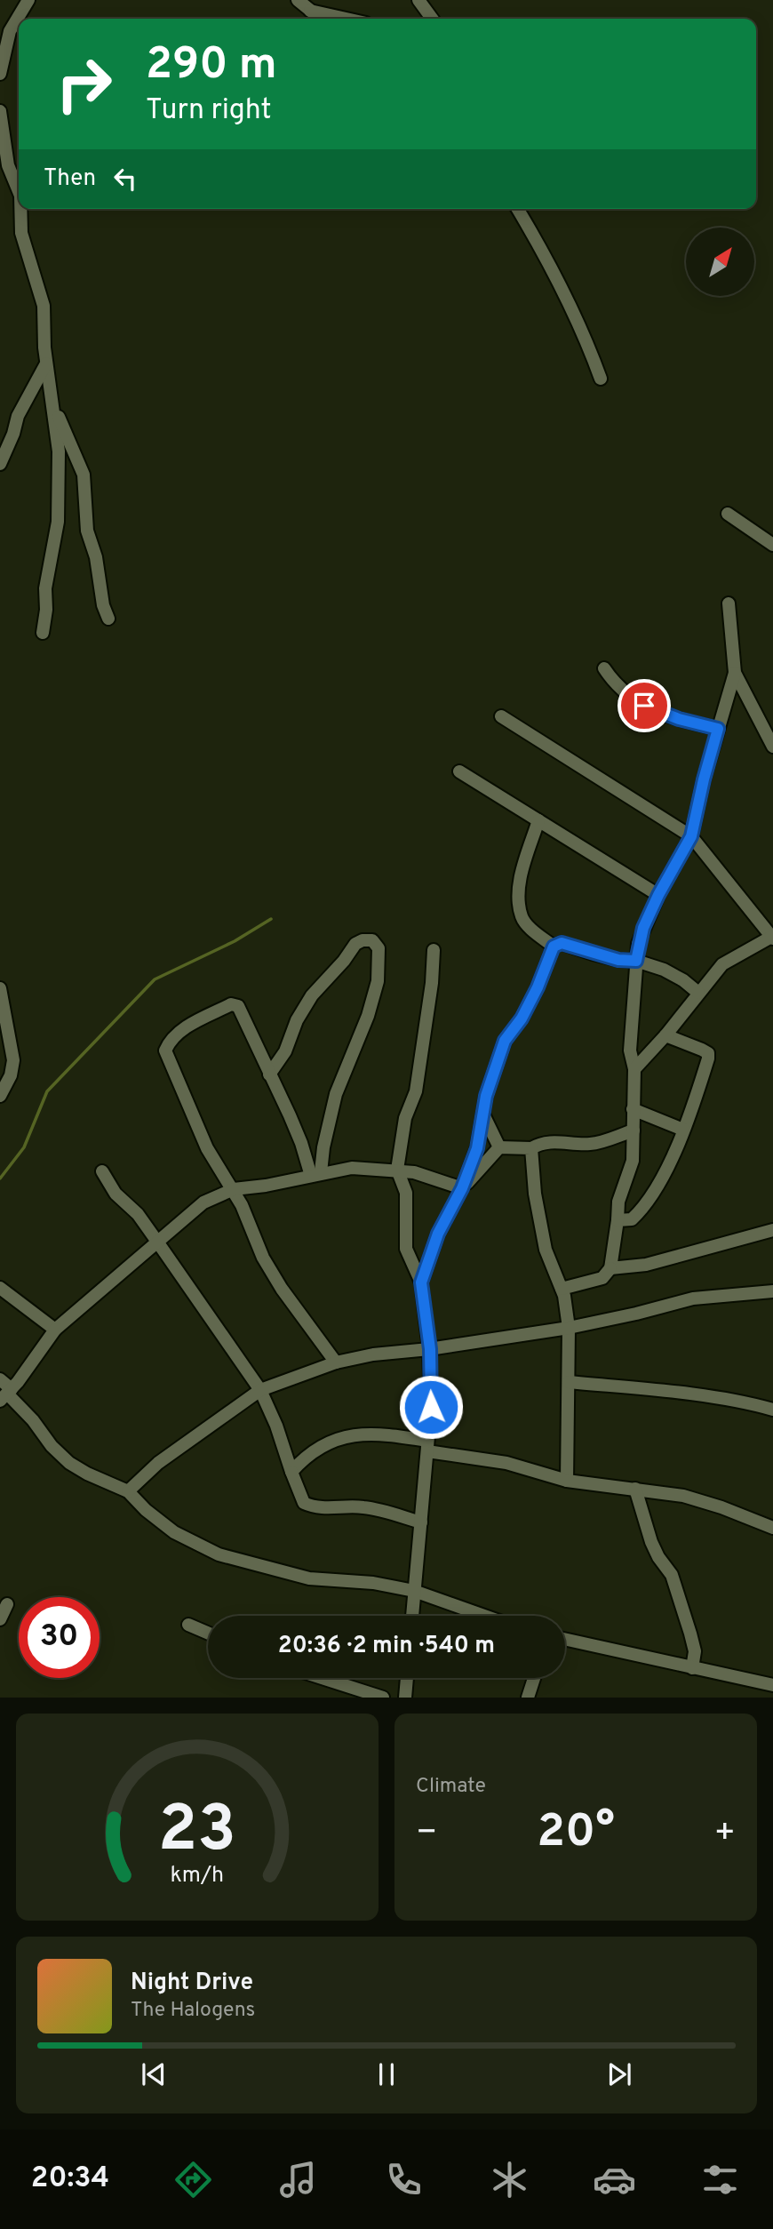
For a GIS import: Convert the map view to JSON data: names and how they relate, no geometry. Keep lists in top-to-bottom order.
{
  "north": "top right",
  "page": {
    "turn": ["290 m", "Turn right"],
    "then": "Then",
    "limit": "30",
    "trip": "20:36 · 2 min · 540 m",
    "tile": "Climate",
    "heat": ["−", "20°", "+"],
    "song": ["Night Drive", "The Halogens"],
    "tabs": "20:34",
    "gauge": ["23", "km/h"]
  }
}
